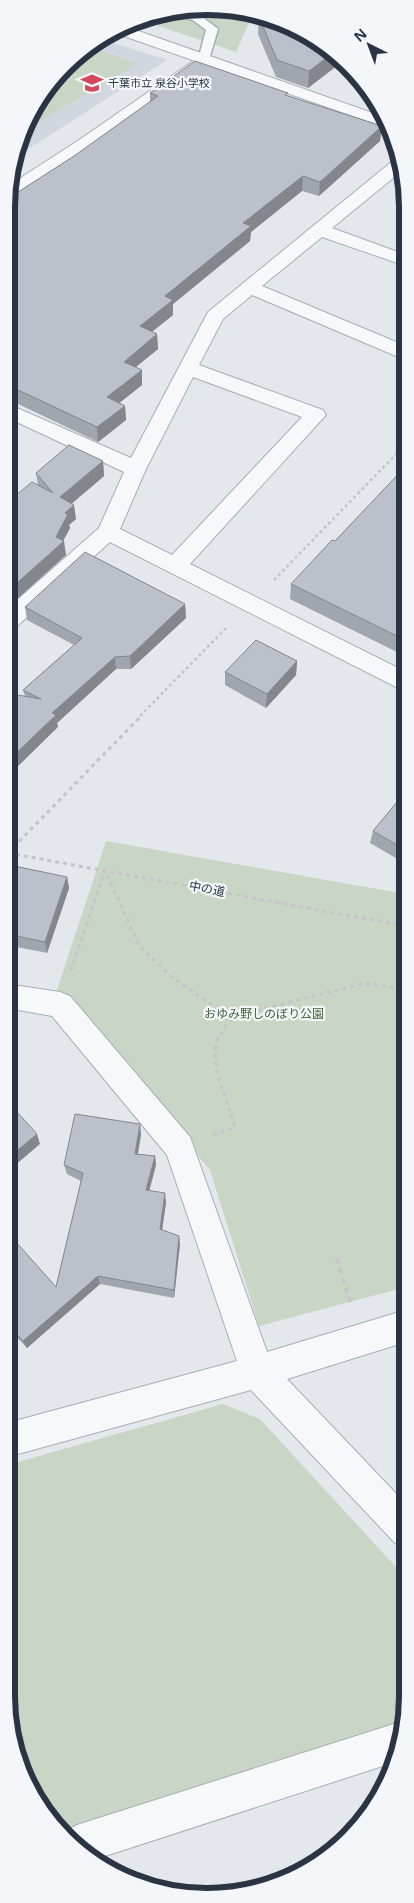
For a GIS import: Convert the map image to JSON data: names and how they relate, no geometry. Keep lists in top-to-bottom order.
{
  "streets": {
    "path": ["中の道"]
  },
  "parks": ["おゆみ野しのぼり公園"],
  "places": {
    "school or university": ["千葉市立 泉谷小学校"]
  },
  "north": "top left"
}
